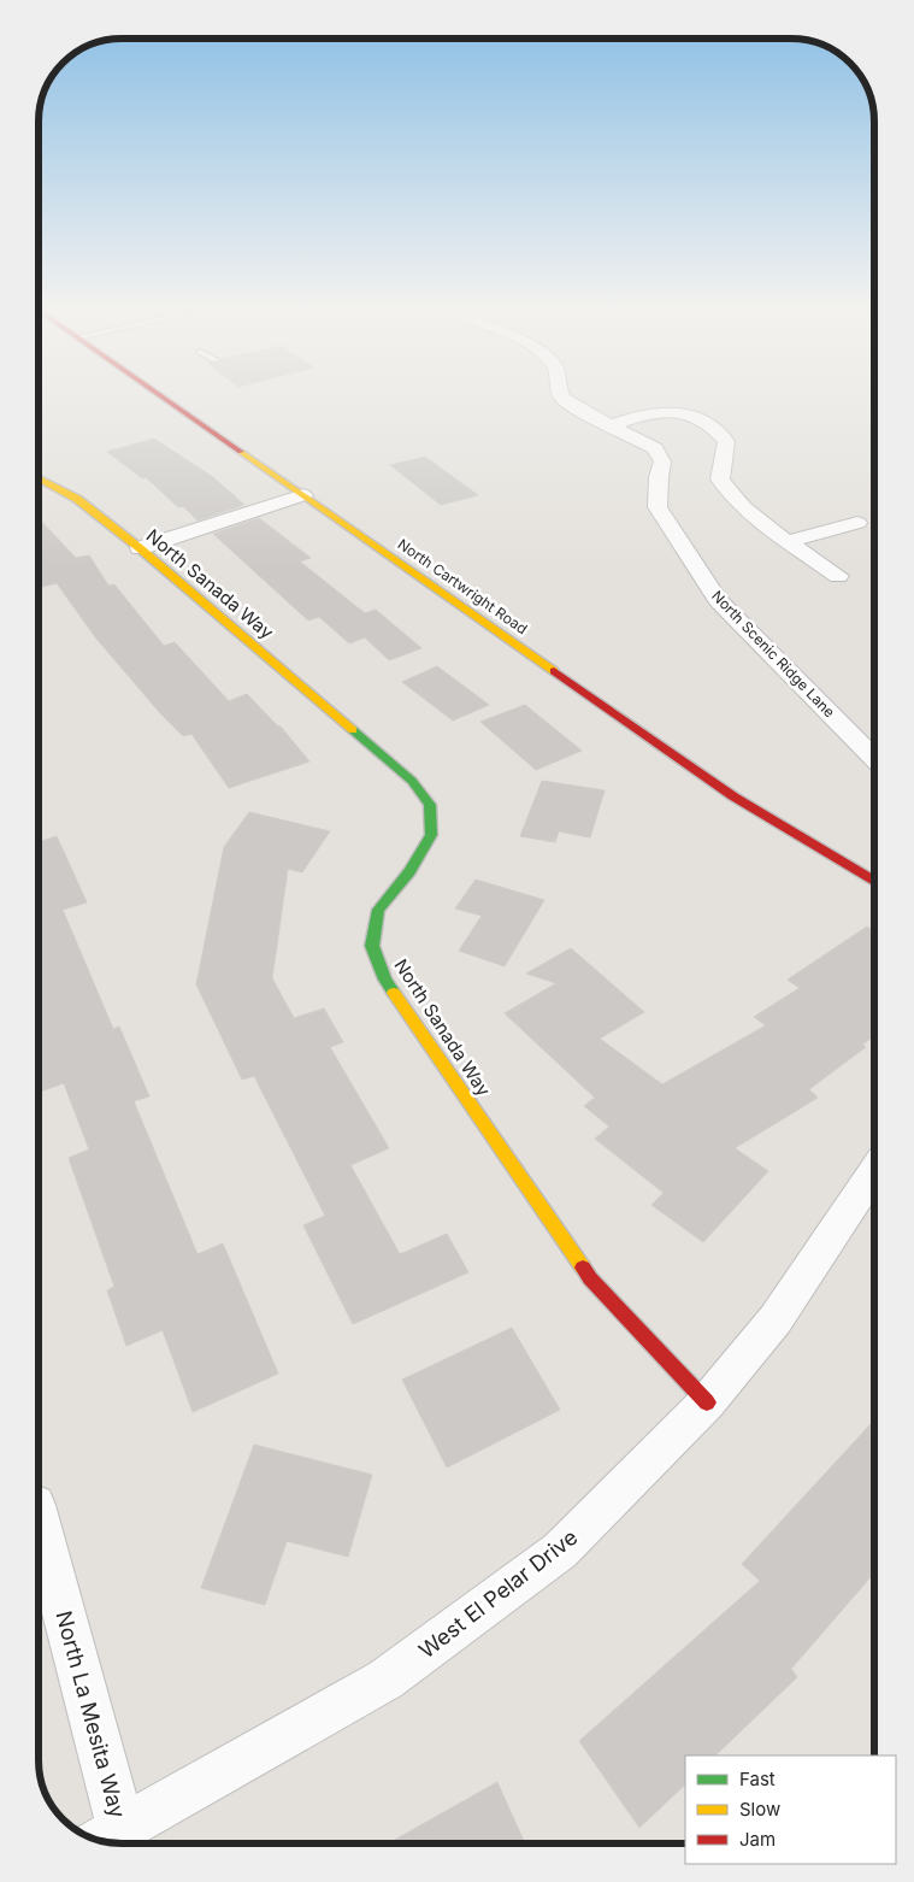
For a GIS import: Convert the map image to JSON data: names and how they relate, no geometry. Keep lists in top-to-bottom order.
{
  "streets": {
    "street": [
      "North Sanada Way",
      "North Cartwright Road",
      "North Scenic Ridge Lane",
      "West El Pelar Drive",
      "North La Mesita Way"
    ]
  },
  "crossings": [
    ["North Sanada Way", "West El Pelar Drive"],
    ["West El Pelar Drive", "North La Mesita Way"]
  ],
  "legend": ["Fast", "Slow", "Jam"]
}
